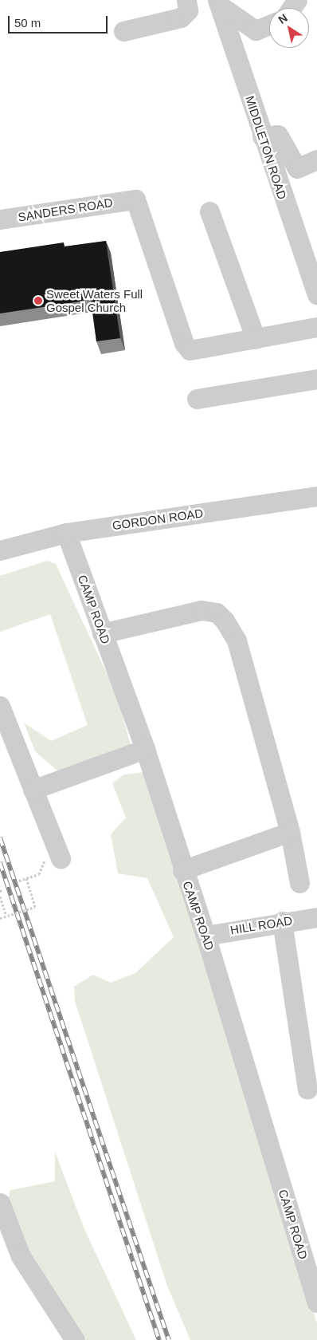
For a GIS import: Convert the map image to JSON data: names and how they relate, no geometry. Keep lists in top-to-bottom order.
{
  "streets": {
    "street": [
      "MIDDLETON ROAD",
      "SANDERS ROAD",
      "GORDON ROAD",
      "CAMP ROAD",
      "HILL ROAD"
    ]
  },
  "crossings": [
    ["GORDON ROAD", "CAMP ROAD"],
    ["CAMP ROAD", "HILL ROAD"]
  ],
  "places": ["Sweet Waters Full Gospel Church"],
  "scale_bar": "50 m",
  "north": "top left"
}
